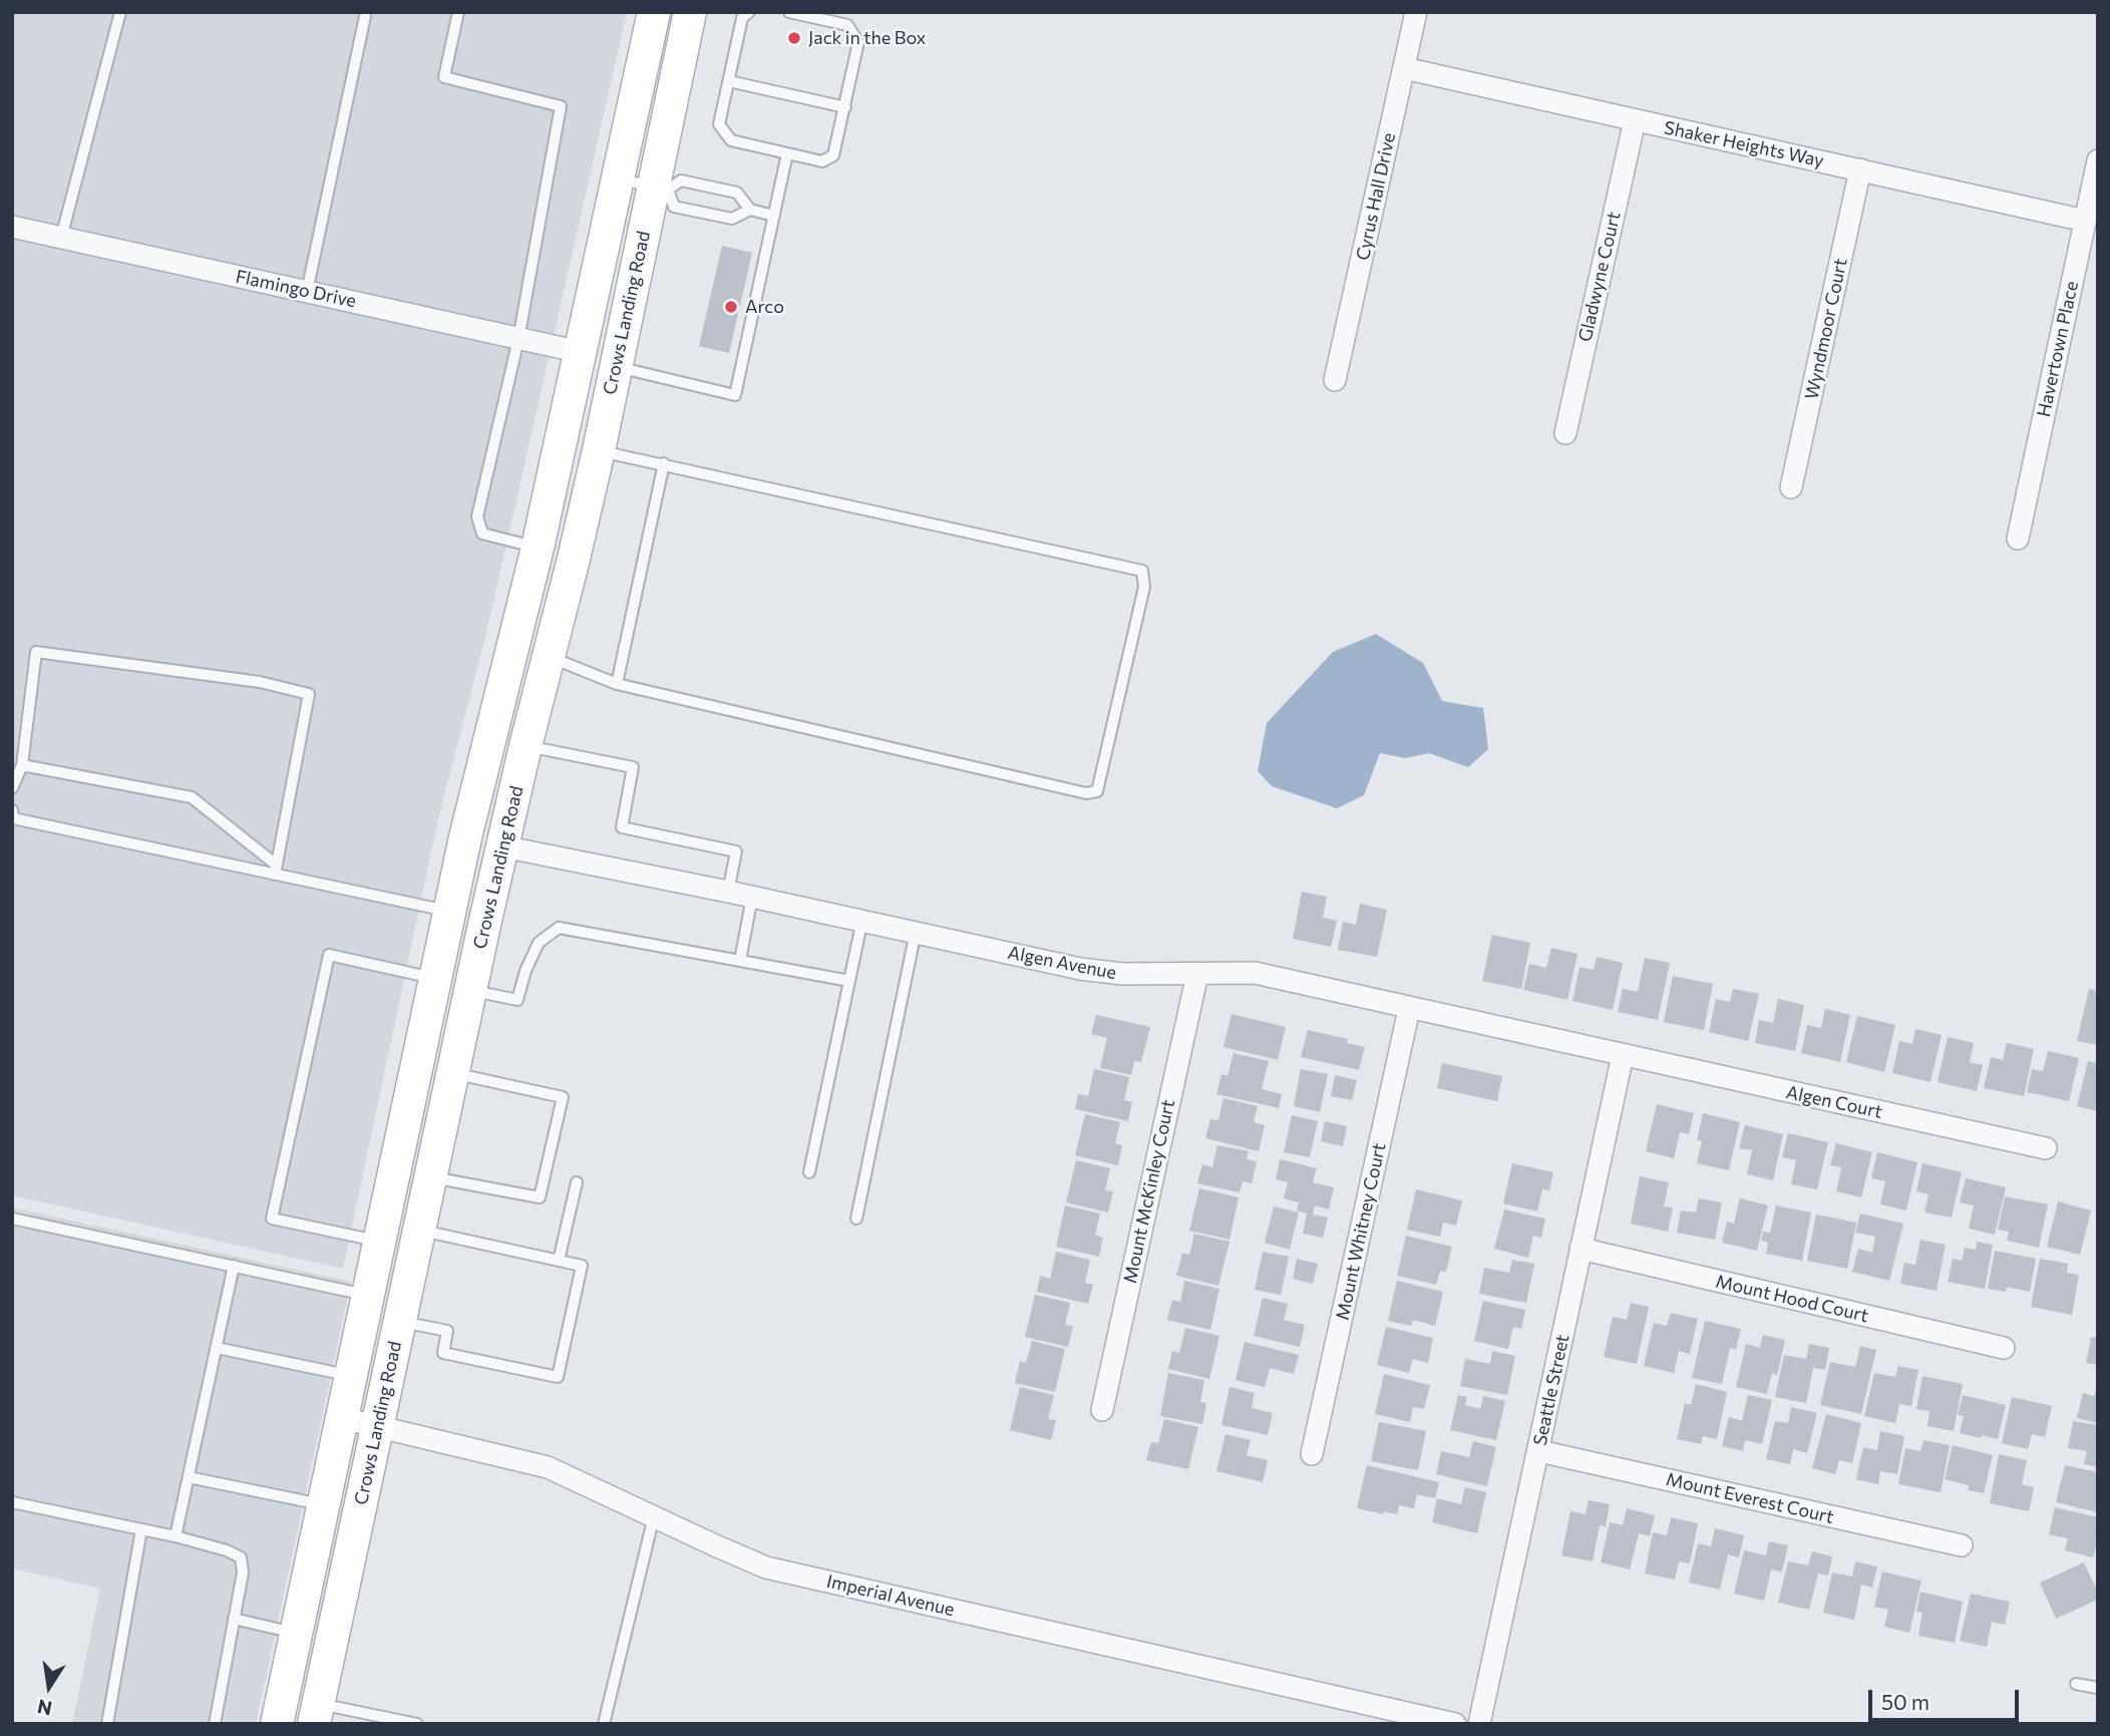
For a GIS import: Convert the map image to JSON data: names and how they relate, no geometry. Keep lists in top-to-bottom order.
{
  "streets": {
    "main road": ["Crows Landing Road"],
    "street": [
      "Shaker Heights Way",
      "Cyrus Hall Drive",
      "Gladwyne Court",
      "Flamingo Drive",
      "Wyndmoor Court",
      "Havertown Place",
      "Algen Avenue",
      "Algen Court",
      "Mount McKinley Court",
      "Mount Whitney Court",
      "Mount Hood Court",
      "Seattle Street",
      "Mount Everest Court",
      "Imperial Avenue"
    ]
  },
  "crossings": [
    ["Shaker Heights Way", "Cyrus Hall Drive"],
    ["Shaker Heights Way", "Gladwyne Court"],
    ["Shaker Heights Way", "Wyndmoor Court"],
    ["Shaker Heights Way", "Havertown Place"],
    ["Flamingo Drive", "Crows Landing Road"],
    ["Crows Landing Road", "Algen Avenue"],
    ["Crows Landing Road", "Imperial Avenue"],
    ["Algen Avenue", "Algen Court"],
    ["Algen Avenue", "Mount McKinley Court"],
    ["Algen Avenue", "Mount Whitney Court"],
    ["Algen Avenue", "Seattle Street"],
    ["Algen Court", "Seattle Street"],
    ["Mount Hood Court", "Seattle Street"],
    ["Seattle Street", "Mount Everest Court"]
  ],
  "places": ["Jack in the Box", "Arco"],
  "scale_bar": "50 m",
  "north": "bottom"
}
